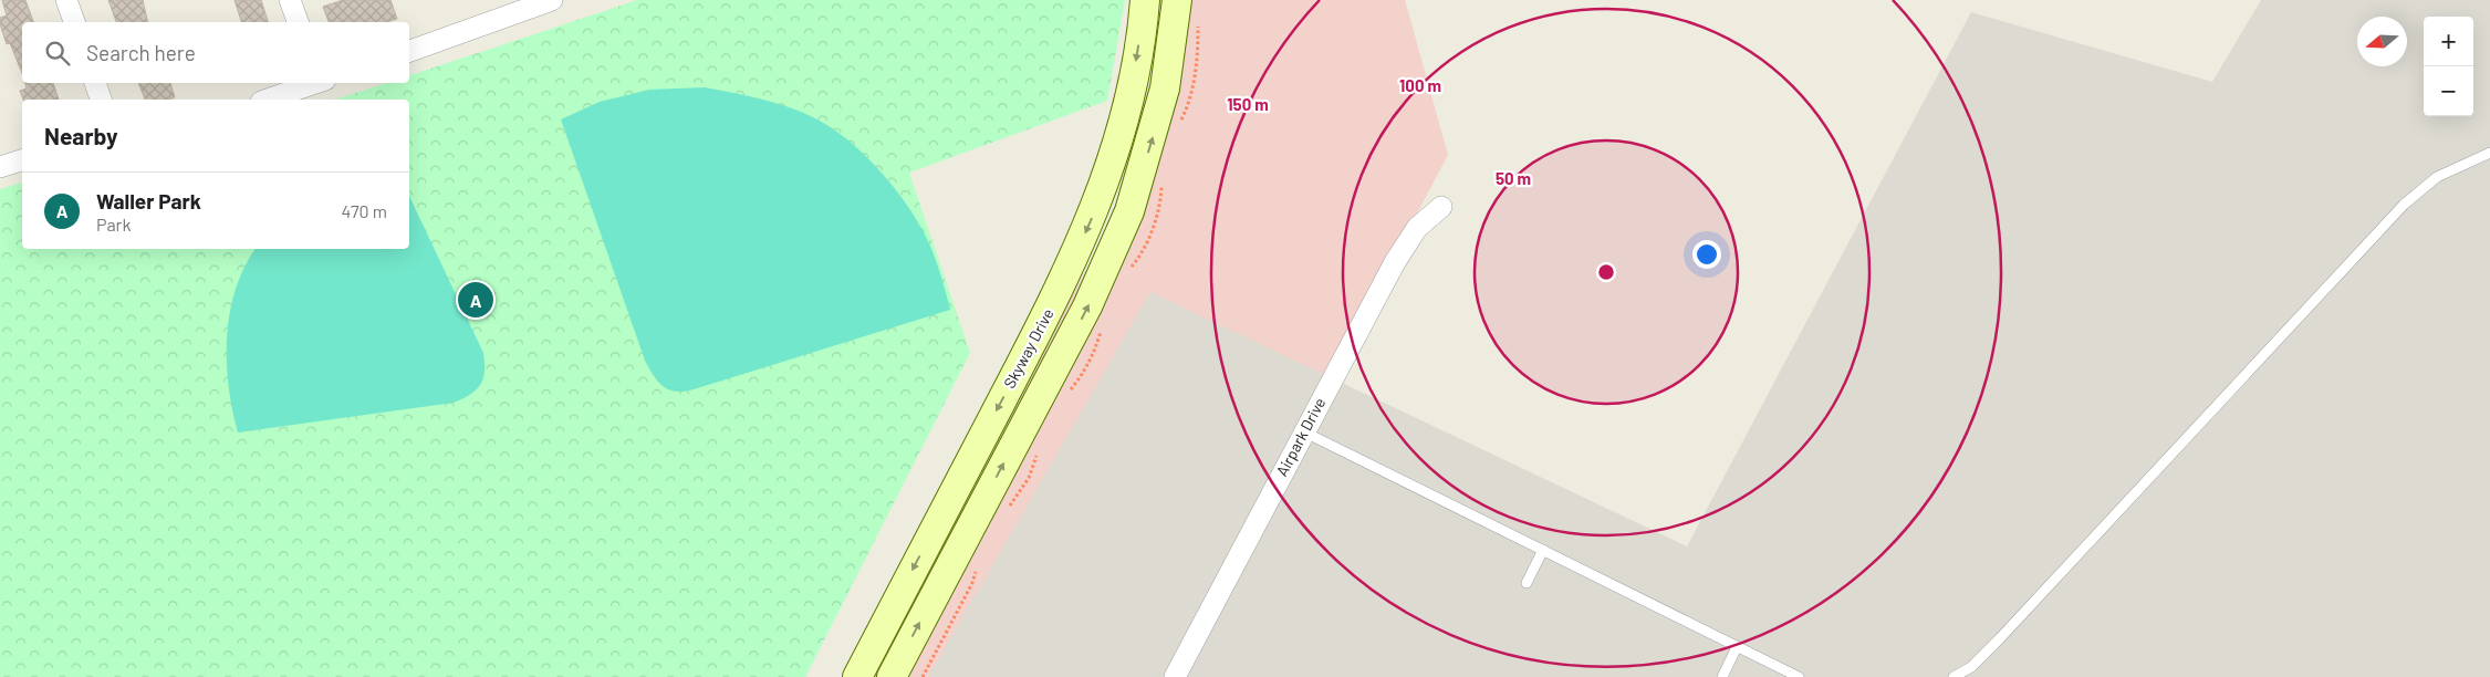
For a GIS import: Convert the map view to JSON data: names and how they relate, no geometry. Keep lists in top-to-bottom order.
{
  "streets": {
    "main road": ["Skyway Drive"],
    "street": ["Airpark Drive"]
  },
  "north": "left",
  "page": {
    "map_buttons": ["+", "−"],
    "search": "Search here",
    "heading": "Nearby",
    "list": [
      {
        "mark": "A",
        "name": "Waller Park",
        "note": "Park",
        "value": "470 m"
      }
    ],
    "pins": "A"
  },
  "rings": ["100 m", "150 m", "50 m"]
}
